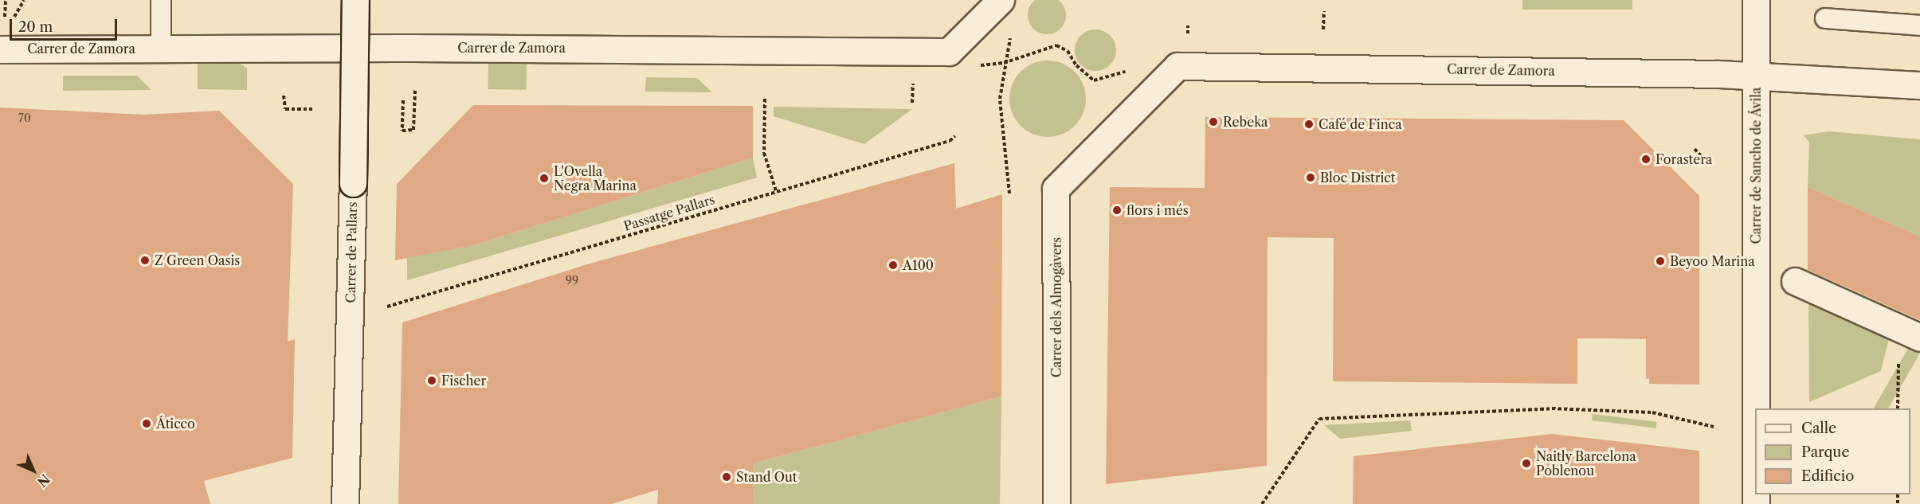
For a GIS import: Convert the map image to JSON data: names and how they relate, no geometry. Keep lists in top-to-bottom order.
{
  "streets": {
    "street": [
      "Carrer de Zamora",
      "Carrer de Sancho de Ávila",
      "Carrer de Pallars",
      "Carrer dels Almogàvers"
    ],
    "path": ["Passatge Pallars"]
  },
  "crossings": [
    ["Carrer de Zamora", "Carrer de Sancho de Ávila"],
    ["Carrer de Zamora", "Carrer dels Almogàvers"]
  ],
  "places": [
    "Rebeka",
    "Café de Finca",
    "Forastera",
    "Bloc District",
    "L'Ovella Negra Marina",
    "flors i més",
    "Z Green Oasis",
    "Beyoo Marina",
    "A100",
    "Fischer",
    "Áticco",
    "Naitly Barcelona Poblenou",
    "Stand Out"
  ],
  "house_numbers": ["70", "99"],
  "legend": ["Calle", "Parque", "Edificio"],
  "scale_bar": "20 m",
  "north": "bottom right"
}
